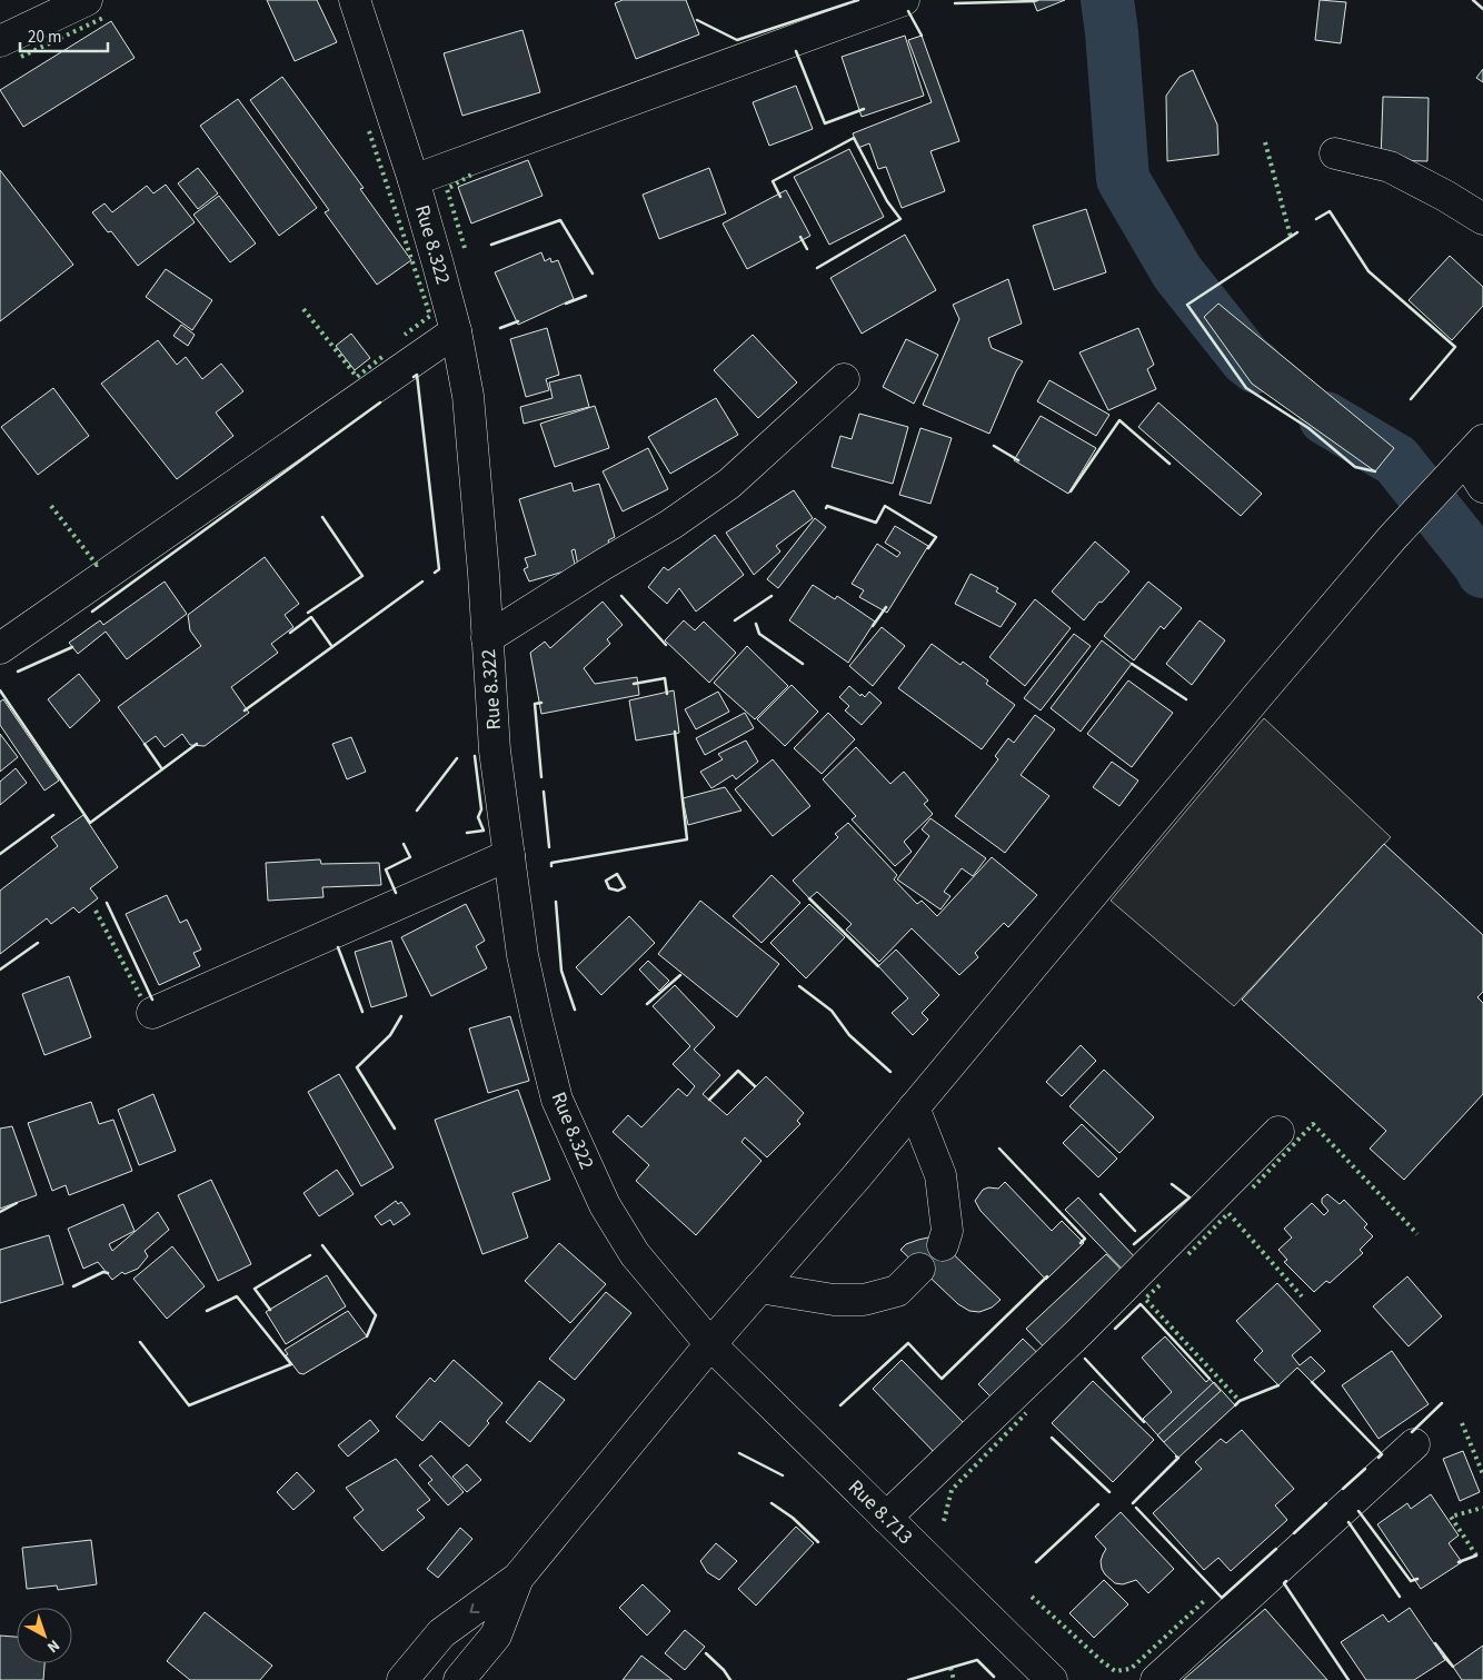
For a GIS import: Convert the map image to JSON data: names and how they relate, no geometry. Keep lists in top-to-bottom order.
{
  "streets": {
    "main road": ["Rue 8.322", "Rue 8.713"]
  },
  "crossings": [
    ["Rue 8.322", "Rue 8.713"]
  ],
  "scale_bar": "20 m",
  "north": "bottom right"
}
